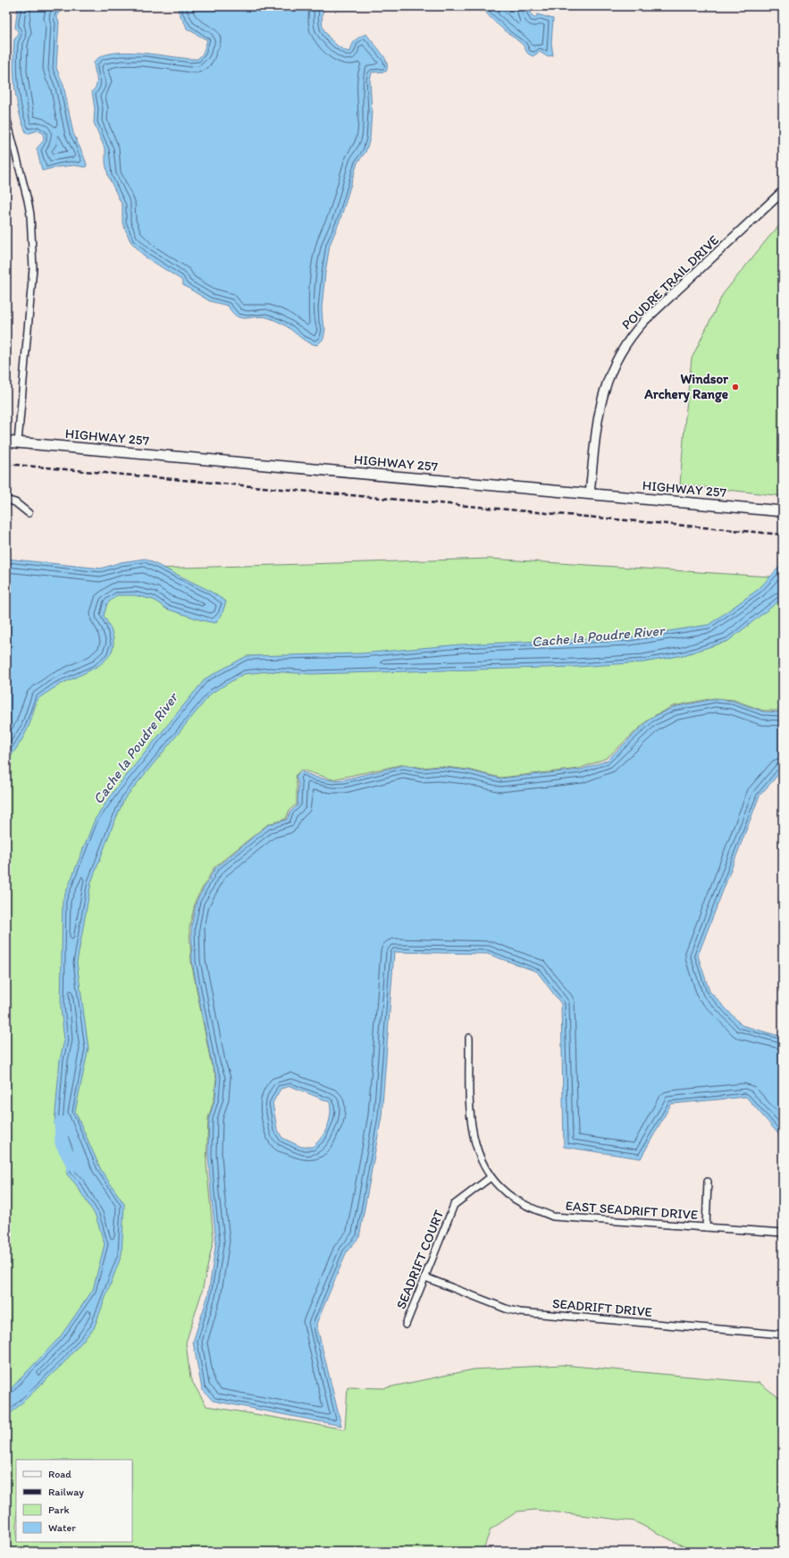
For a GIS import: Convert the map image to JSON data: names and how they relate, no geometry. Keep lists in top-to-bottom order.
{
  "streets": {
    "main road": ["HIGHWAY 257"],
    "street": [
      "POUDRE TRAIL DRIVE",
      "EAST SEADRIFT DRIVE",
      "SEADRIFT COURT",
      "SEADRIFT DRIVE"
    ]
  },
  "crossings": [
    ["POUDRE TRAIL DRIVE", "HIGHWAY 257"],
    ["EAST SEADRIFT DRIVE", "SEADRIFT COURT"],
    ["SEADRIFT COURT", "SEADRIFT DRIVE"]
  ],
  "water": ["Cache la Poudre River"],
  "places": ["Windsor Archery Range"],
  "legend": [
    "Road",
    "Railway",
    "Park",
    "Water"
  ]
}
